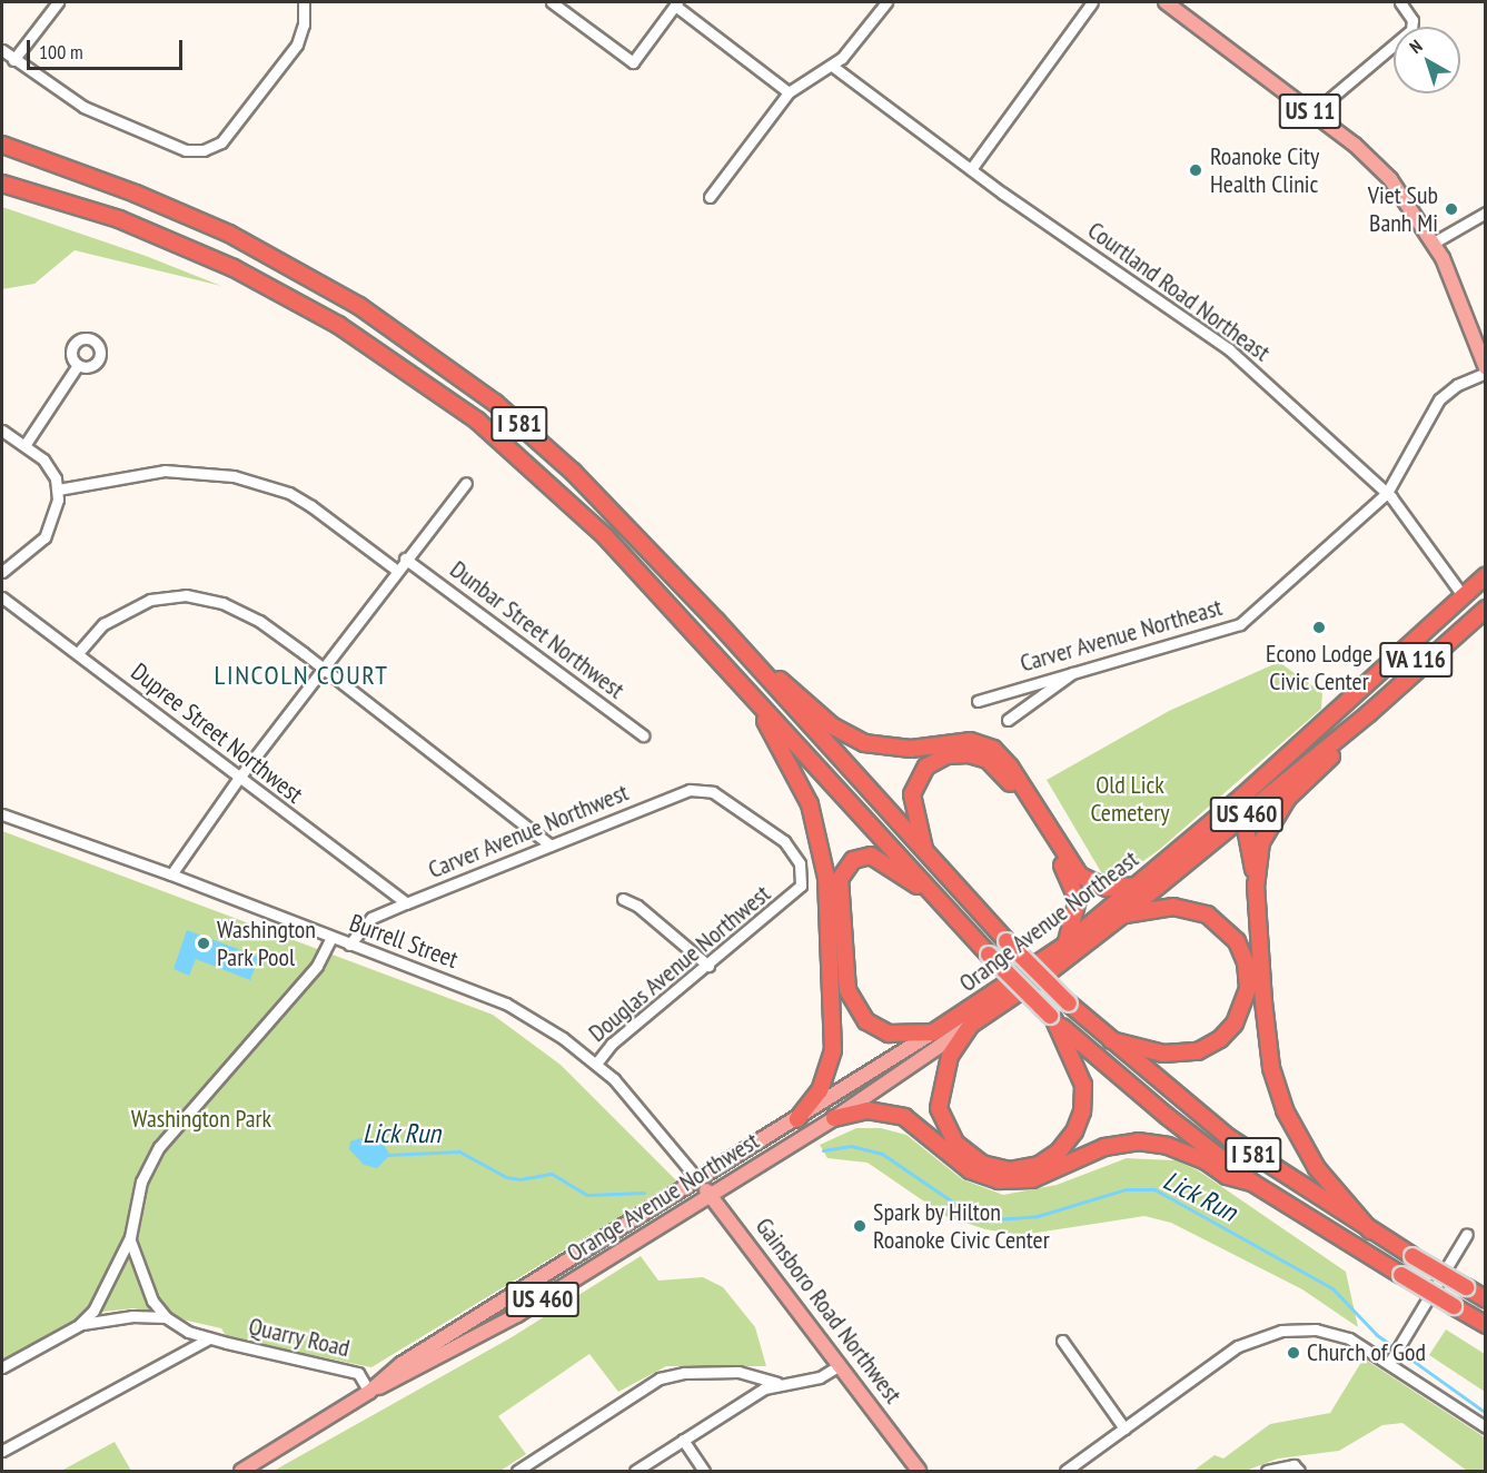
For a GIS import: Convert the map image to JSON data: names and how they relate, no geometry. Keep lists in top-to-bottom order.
{
  "streets": {
    "highway": [
      "I 581",
      "VA 116",
      "US 460",
      "Orange Avenue Northeast"
    ],
    "main road": ["US 11", "Orange Avenue Northwest", "Gainsboro Road Northwest"],
    "street": [
      "Courtland Road Northeast",
      "Dunbar Street Northwest",
      "Carver Avenue Northeast",
      "Dupree Street Northwest",
      "Carver Avenue Northwest",
      "Burrell Street",
      "Douglas Avenue Northwest",
      "Quarry Road"
    ]
  },
  "crossings": [
    ["US 11", "Carver Avenue Northeast"],
    ["Courtland Road Northeast", "Carver Avenue Northeast"],
    ["Courtland Road Northeast", "Orange Avenue Northeast"],
    ["VA 116", "Orange Avenue Northeast"],
    ["Dupree Street Northwest", "Carver Avenue Northwest"],
    ["Carver Avenue Northwest", "Burrell Street"],
    ["Carver Avenue Northwest", "Douglas Avenue Northwest"],
    ["Orange Avenue Northeast", "Orange Avenue Northwest"],
    ["Burrell Street", "Douglas Avenue Northwest"],
    ["Burrell Street", "Orange Avenue Northwest"],
    ["Burrell Street", "Gainsboro Road Northwest"],
    ["Orange Avenue Northwest", "Gainsboro Road Northwest"],
    ["Orange Avenue Northwest", "Quarry Road"]
  ],
  "districts": ["LINCOLN COURT"],
  "water": ["Lick Run"],
  "parks": ["Old Lick Cemetery", "Washington Park"],
  "places": [
    "Roanoke City Health Clinic",
    "Viet Sub Banh Mi",
    "Econo Lodge Civic Center",
    "Washington Park Pool",
    "Spark by Hilton Roanoke Civic Center",
    "Church of God"
  ],
  "scale_bar": "100 m",
  "north": "top left"
}
